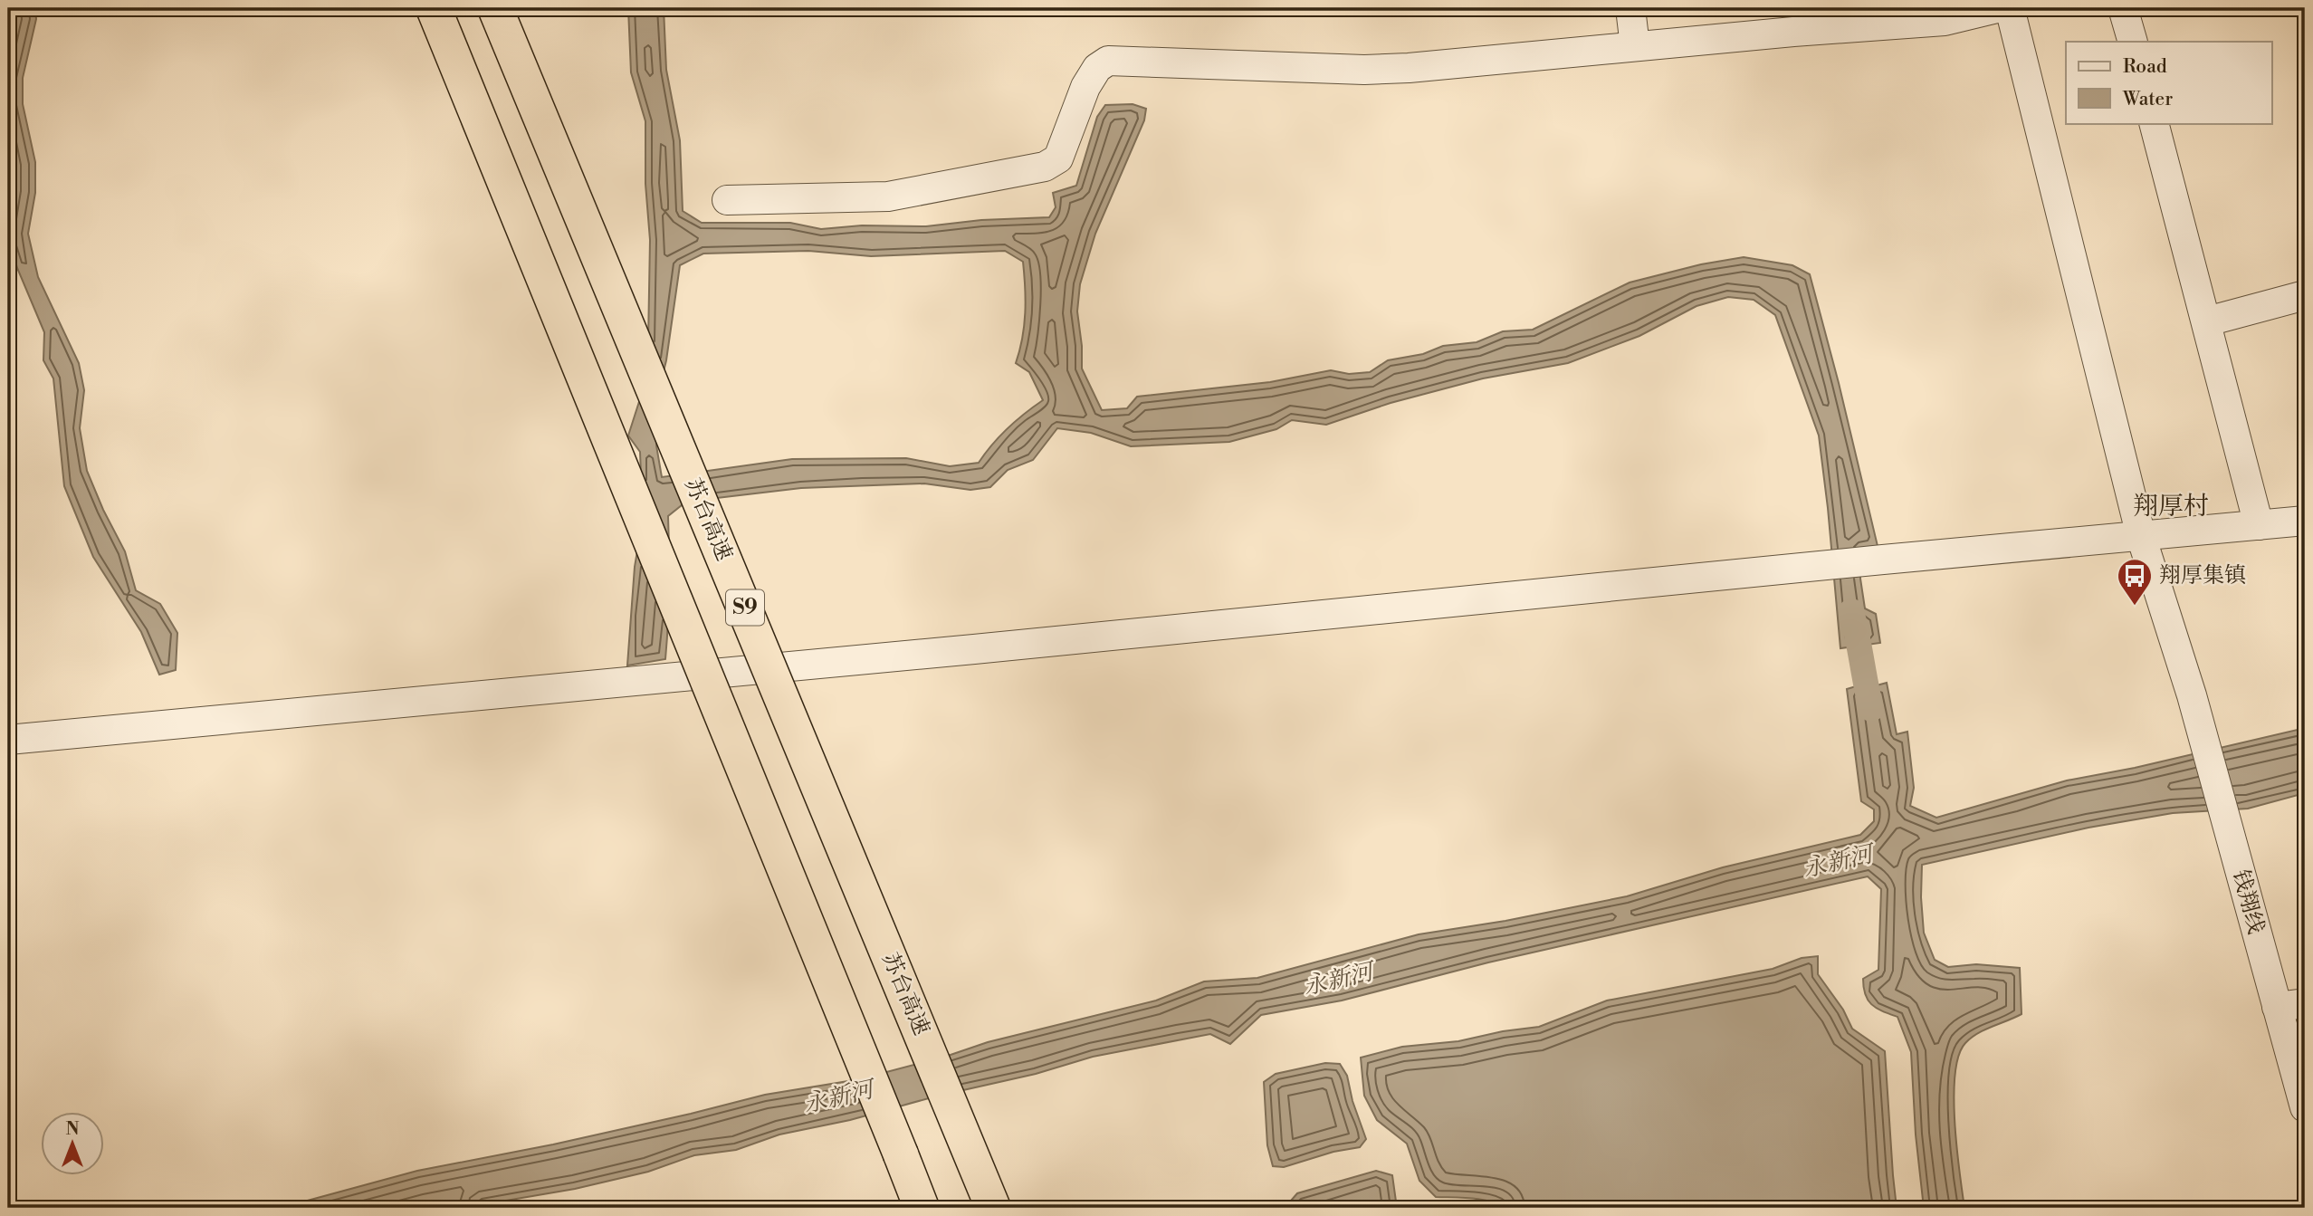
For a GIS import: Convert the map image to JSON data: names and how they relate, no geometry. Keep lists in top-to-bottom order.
{
  "streets": {
    "highway": ["苏台高速", "S9"],
    "street": ["钱翔线"]
  },
  "districts": ["翔厚村"],
  "water": ["永新河"],
  "places": {
    "bus stop": ["翔厚集镇"]
  },
  "legend": ["Road", "Water"],
  "north": "top"
}
